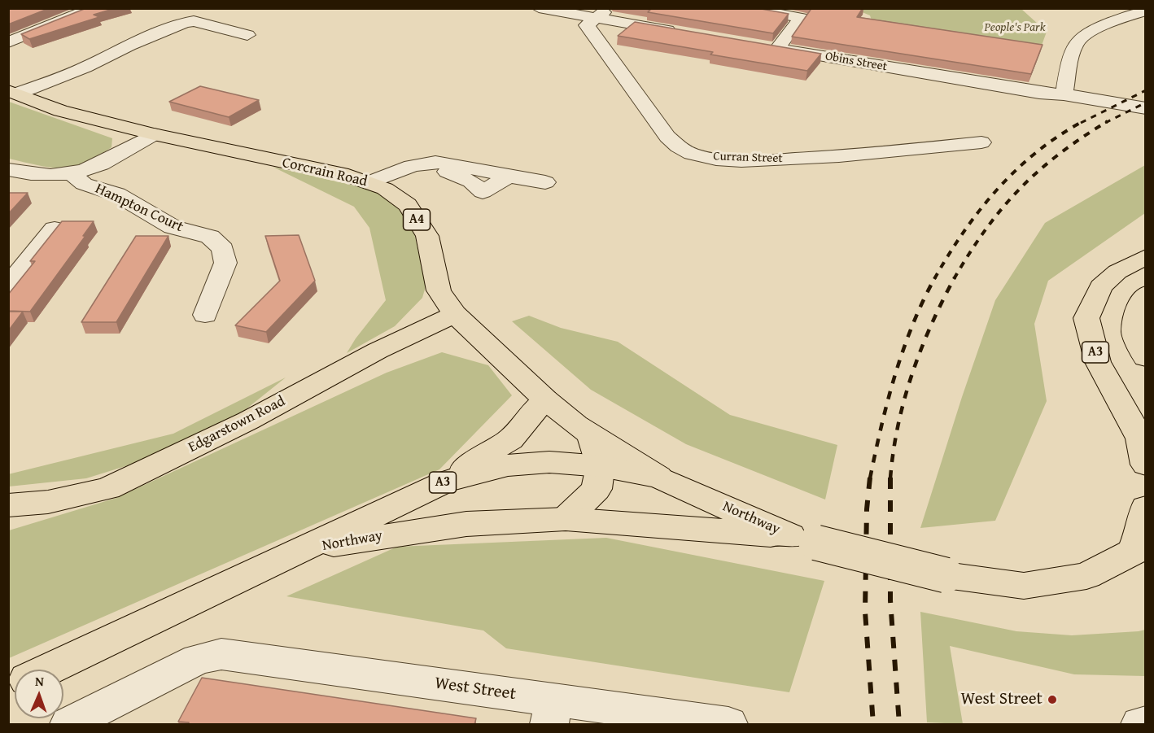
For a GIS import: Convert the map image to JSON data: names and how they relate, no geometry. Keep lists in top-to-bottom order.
{
  "streets": {
    "main road": [
      "Corcrain Road",
      "A4",
      "A3",
      "Edgarstown Road",
      "Northway"
    ],
    "street": [
      "Obins Street",
      "Curran Street",
      "Hampton Court",
      "West Street"
    ]
  },
  "crossings": [
    ["Corcrain Road", "Edgarstown Road"],
    ["Corcrain Road", "Northway"]
  ],
  "parks": ["People's Park"],
  "places": ["West Street"],
  "north": "top"
}
